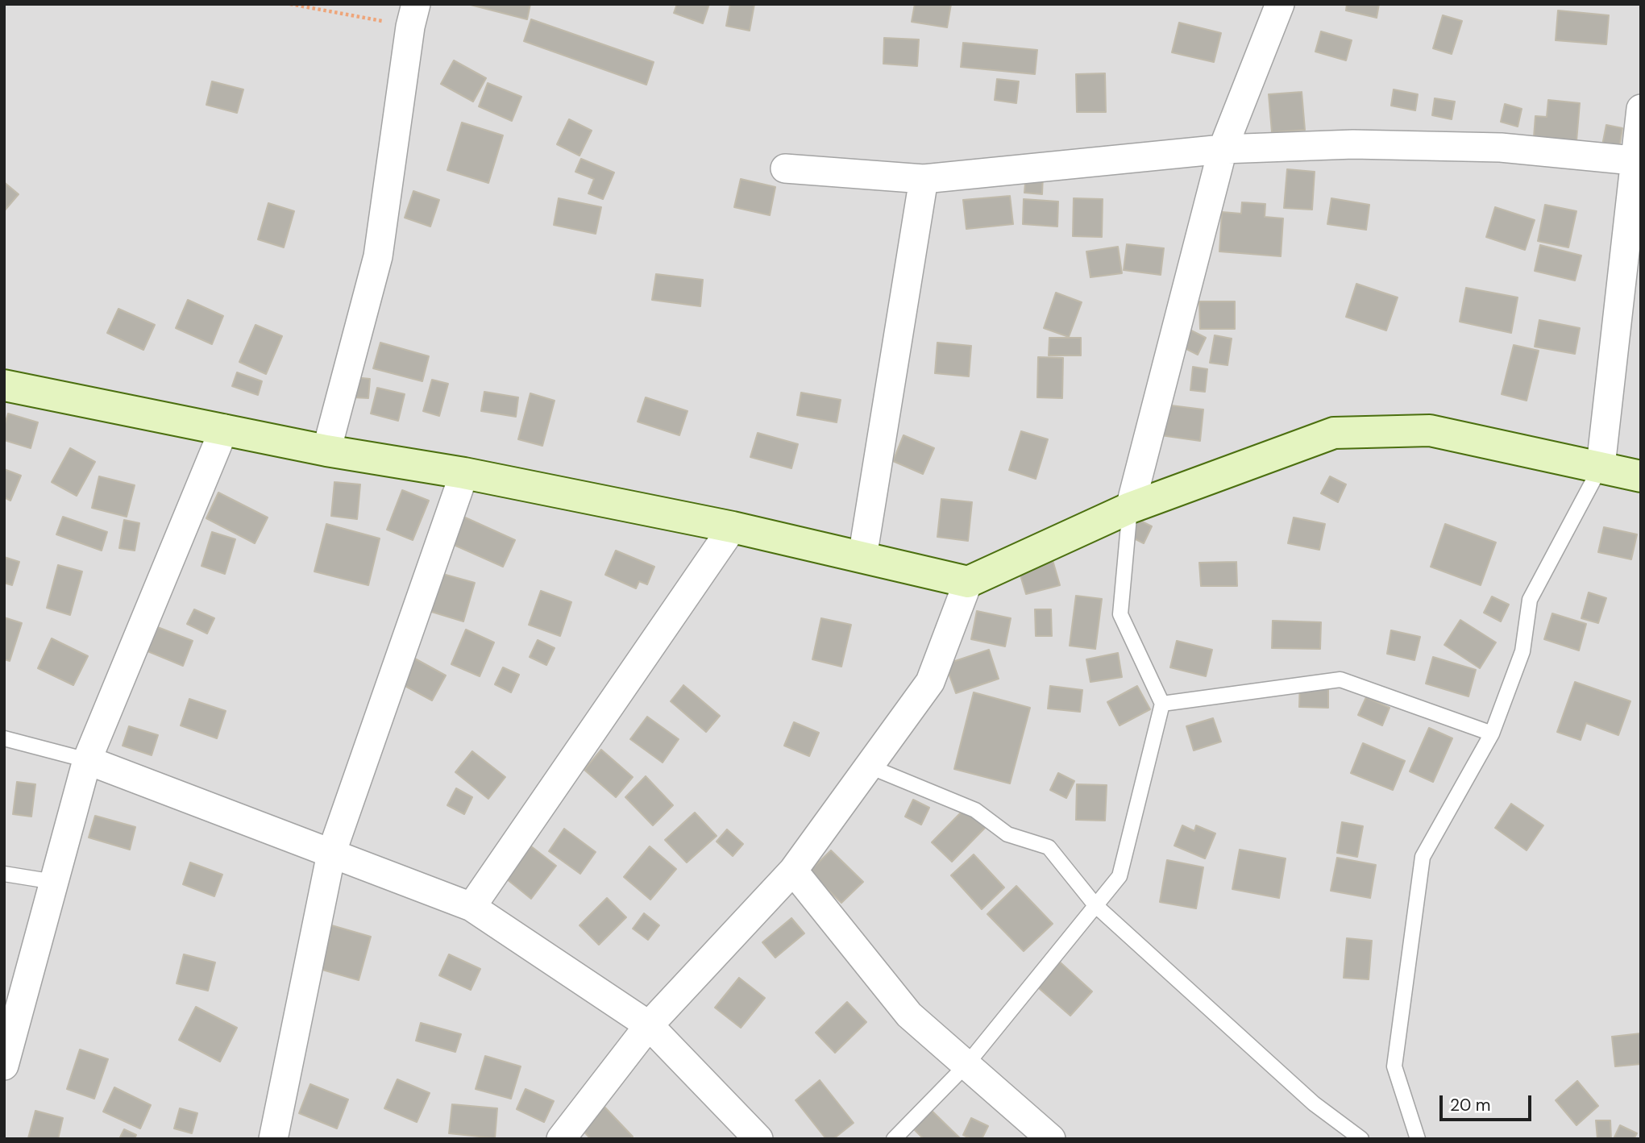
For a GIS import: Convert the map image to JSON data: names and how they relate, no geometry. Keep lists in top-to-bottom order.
{
  "scale_bar": "20 m"
}
